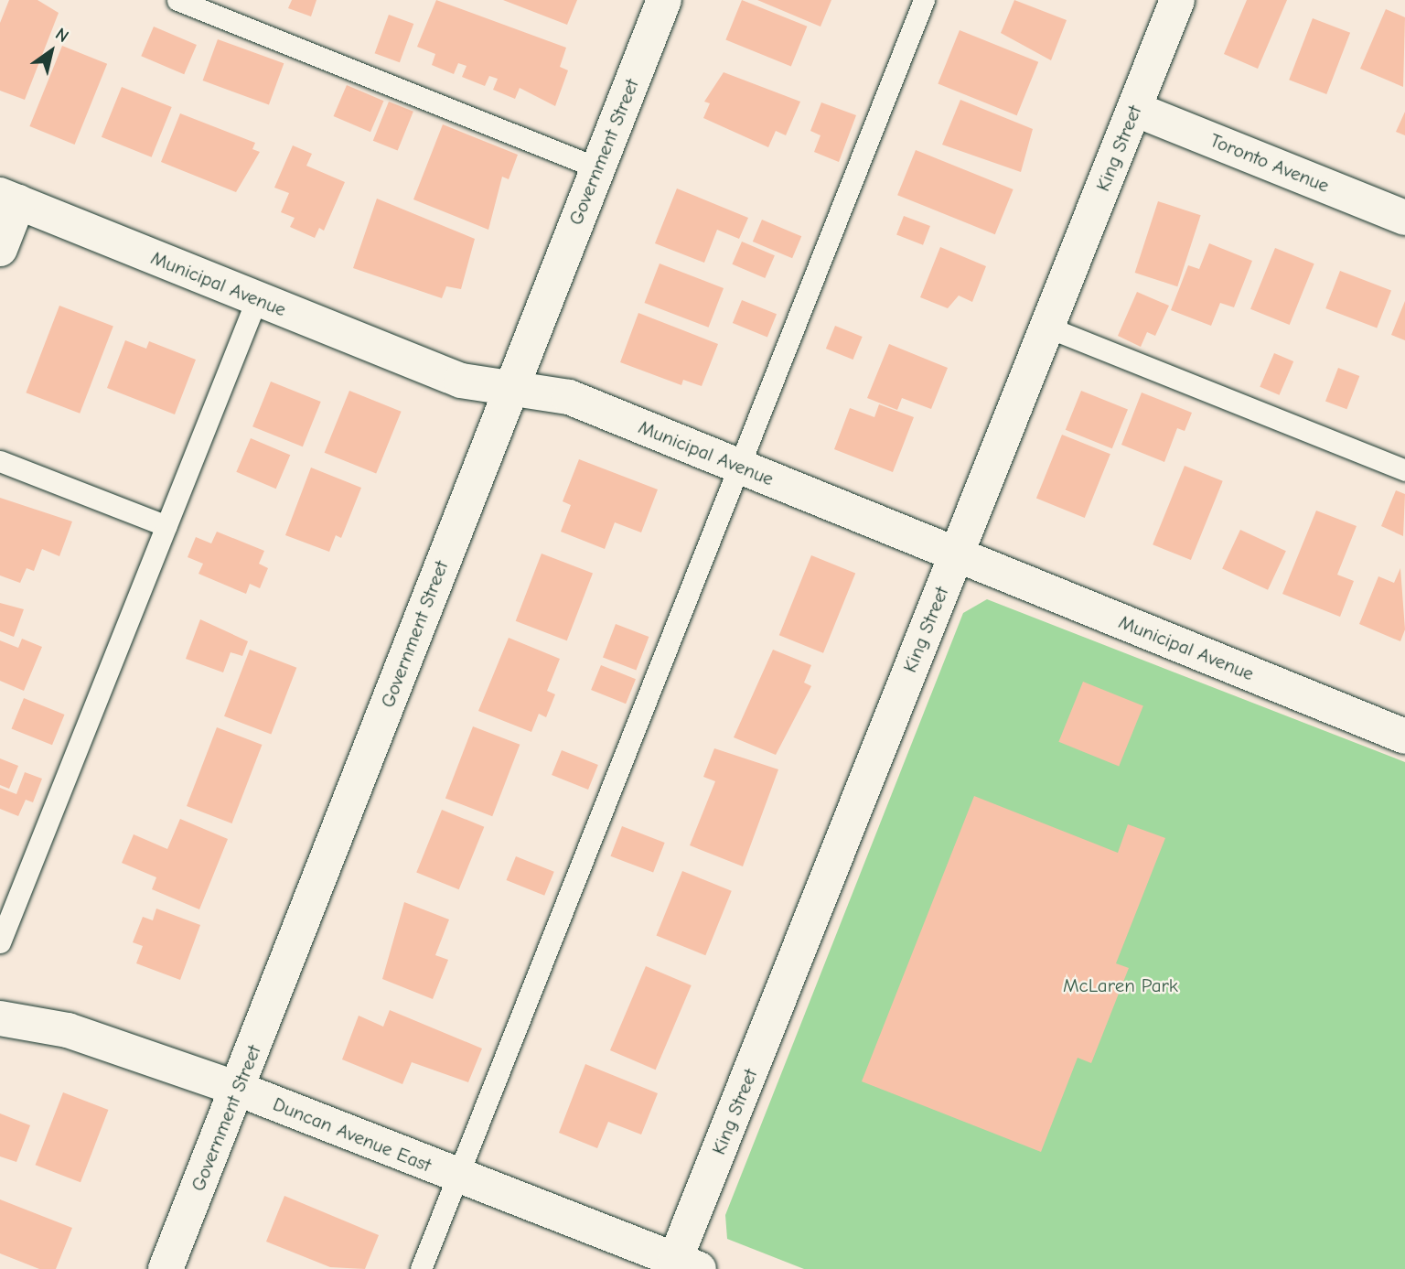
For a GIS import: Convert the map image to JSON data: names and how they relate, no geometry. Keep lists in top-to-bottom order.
{
  "streets": {
    "street": [
      "King Street",
      "Government Street",
      "Toronto Avenue",
      "Municipal Avenue",
      "Duncan Avenue East"
    ]
  },
  "crossings": [
    ["King Street", "Toronto Avenue"],
    ["King Street", "Municipal Avenue"],
    ["King Street", "Duncan Avenue East"],
    ["Government Street", "Municipal Avenue"],
    ["Government Street", "Duncan Avenue East"]
  ],
  "parks": ["McLaren Park"],
  "north": "top right"
}
